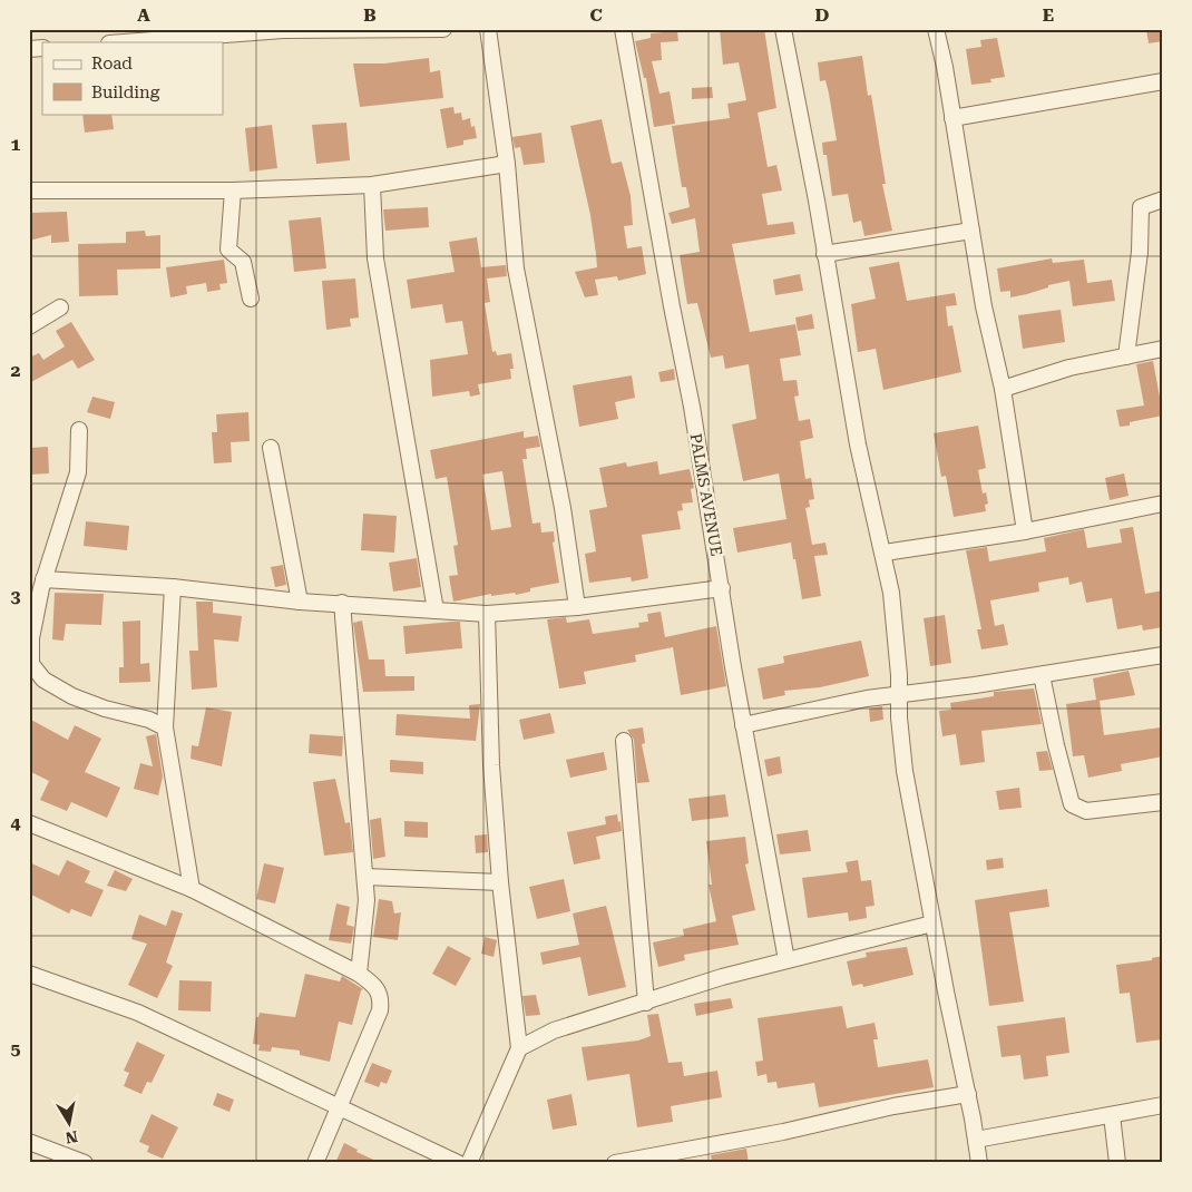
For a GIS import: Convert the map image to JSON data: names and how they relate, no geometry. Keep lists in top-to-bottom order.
{
  "streets": {
    "street": ["PALMS AVENUE"]
  },
  "legend": ["Road", "Building"],
  "north": "bottom",
  "grid": {
    "columns": [
      "A",
      "B",
      "C",
      "D",
      "E"
    ],
    "rows": [
      "1",
      "2",
      "3",
      "4",
      "5"
    ]
  }
}
